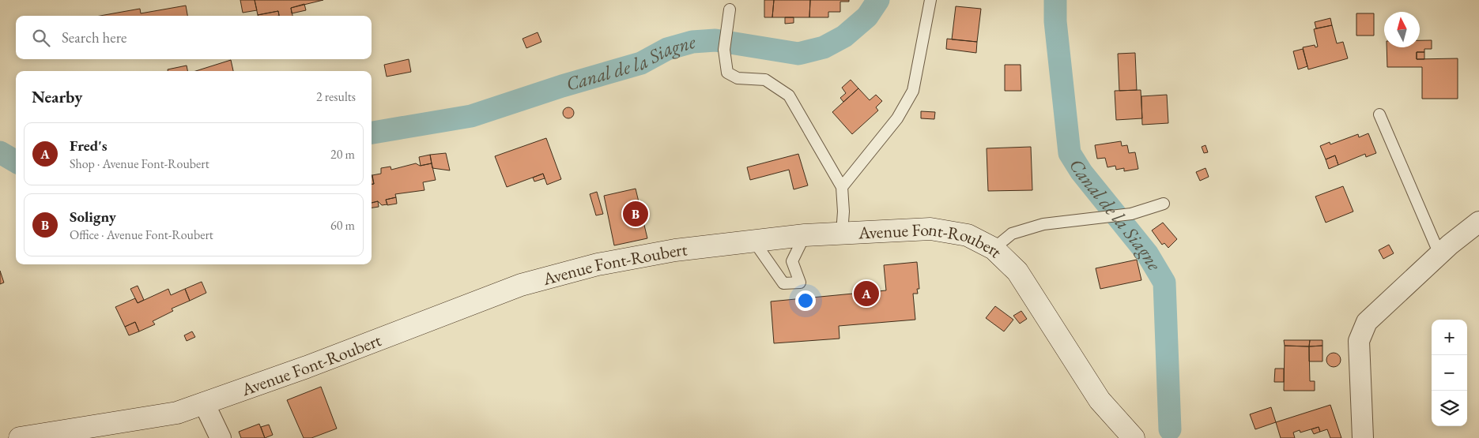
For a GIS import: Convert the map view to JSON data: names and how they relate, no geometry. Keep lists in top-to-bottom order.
{
  "streets": {
    "main road": ["Avenue Font-Roubert"]
  },
  "water": ["Canal de la Siagne"],
  "north": "top",
  "page": {
    "search": "Search here",
    "heading": ["Nearby", "2 results"],
    "list": [
      {
        "mark": "A",
        "name": "Fred's",
        "note": "Shop · Avenue Font-Roubert",
        "value": "20 m"
      },
      {
        "mark": "B",
        "name": "Soligny",
        "note": "Office · Avenue Font-Roubert",
        "value": "60 m"
      }
    ],
    "pins": ["B", "A"],
    "map_buttons": ["+", "−"]
  }
}
